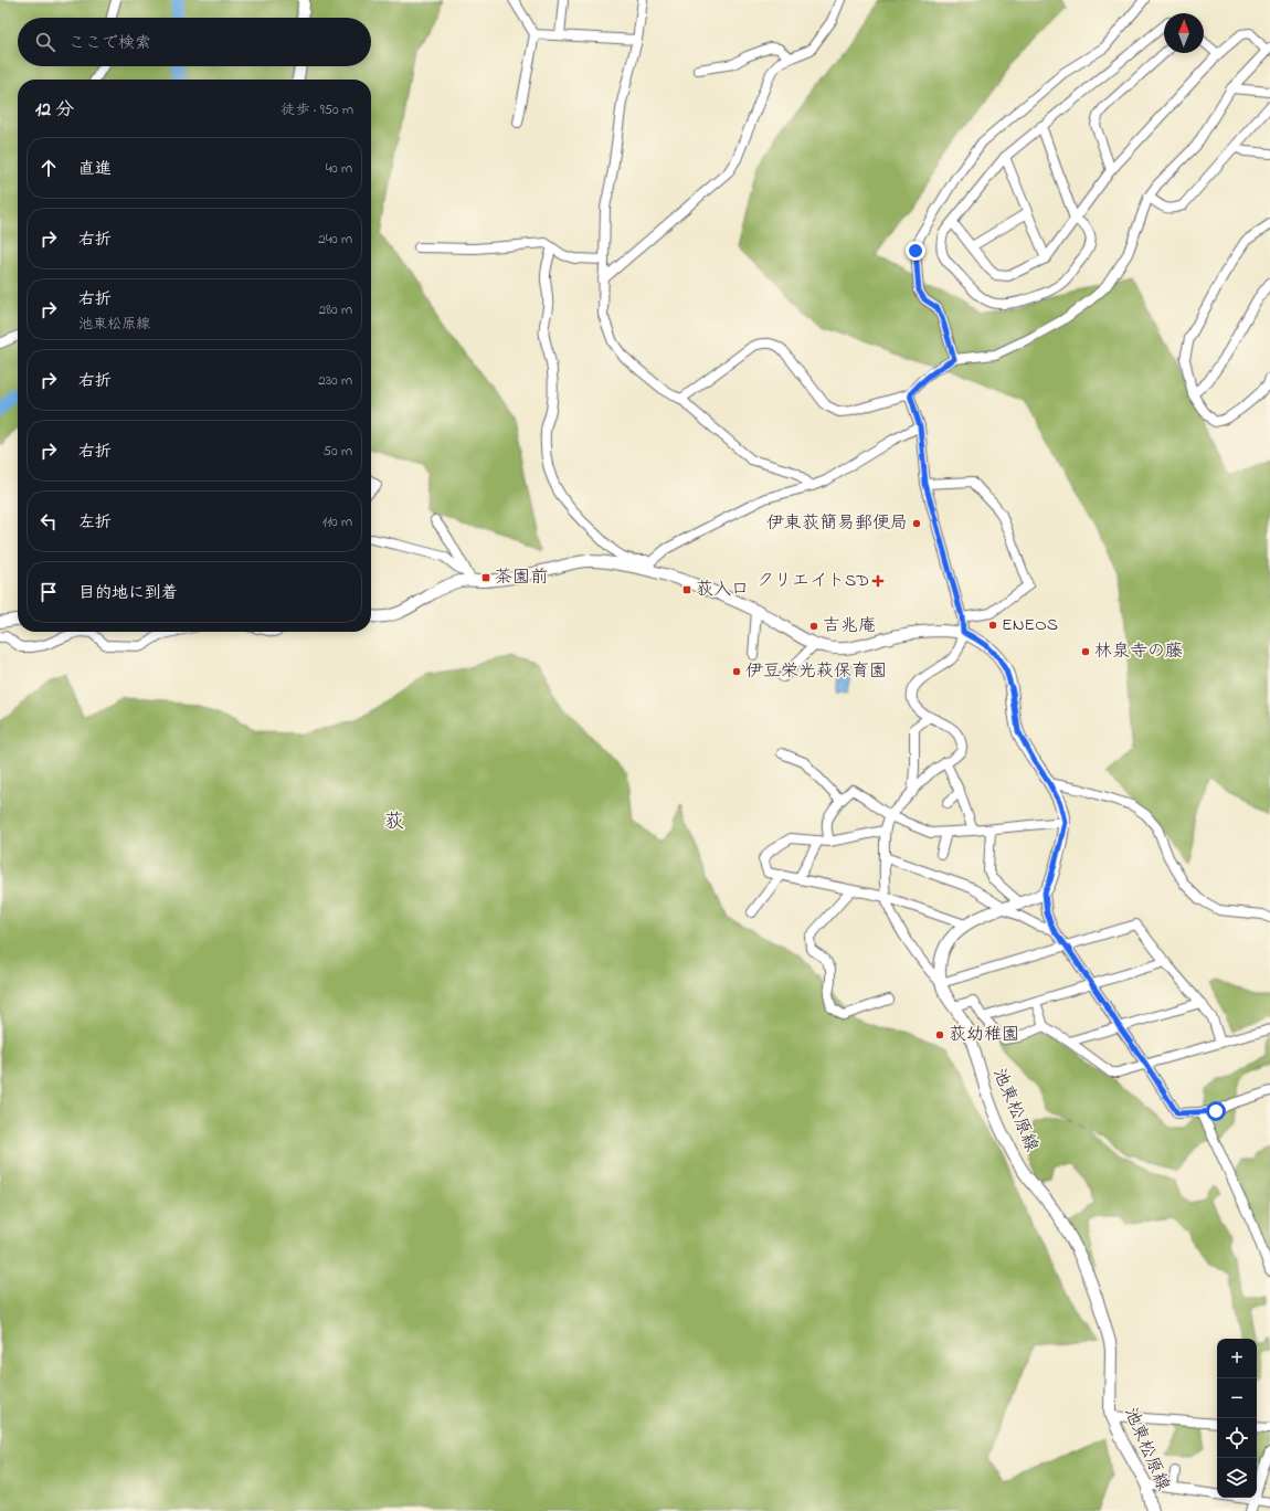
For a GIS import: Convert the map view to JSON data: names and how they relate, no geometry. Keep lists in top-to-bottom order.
{
  "streets": {
    "main road": ["池東松原線"]
  },
  "districts": ["荻"],
  "places": {
    "other": [
      "伊東荻簡易郵便局",
      "ENEOS",
      "吉兆庵",
      "林泉寺の藤",
      "伊豆栄光萩保育園",
      "荻幼稚園"
    ],
    "transit": ["茶園前", "荻入口"],
    "health": ["クリエイトSD"]
  },
  "north": "top",
  "page": {
    "search": "ここで検索",
    "heading": ["12 分", "徒歩 · 950 m"],
    "list": [
      ["直進", "40 m"],
      ["右折", "240 m"],
      ["右折", "池東松原線", "280 m"],
      ["右折", "230 m"],
      ["右折", "50 m"],
      ["左折", "110 m"],
      "目的地に到着"
    ],
    "map_buttons": ["+", "−"]
  }
}
